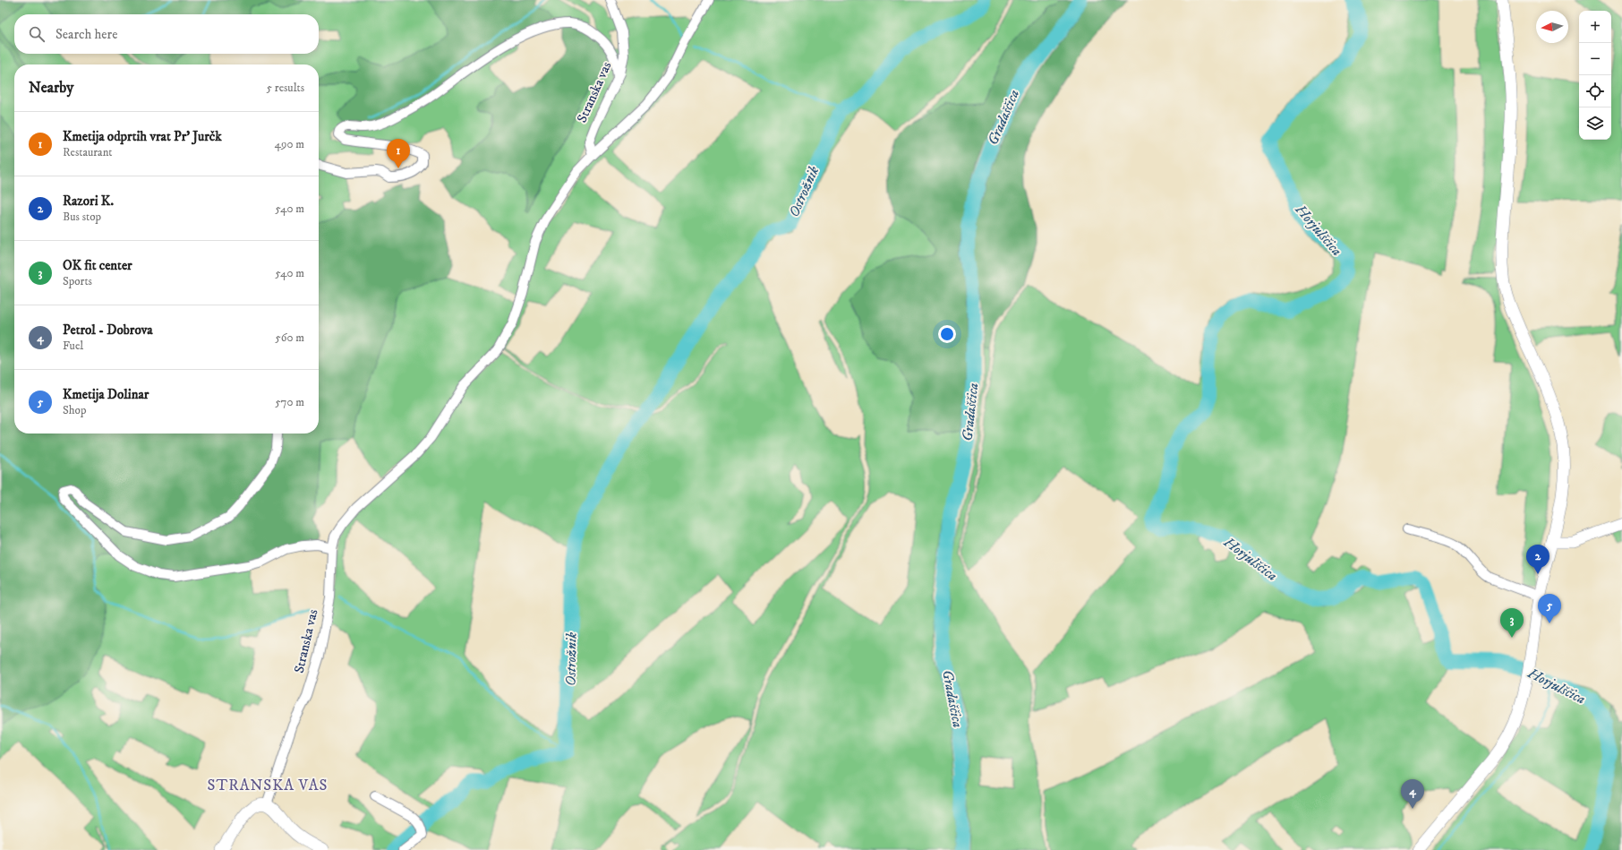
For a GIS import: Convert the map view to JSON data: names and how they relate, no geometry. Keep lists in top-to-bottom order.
{
  "streets": {
    "street": ["Stranska vas"]
  },
  "districts": ["STRANSKA VAS"],
  "water": ["Gradaščica", "Ostrožnik", "Horjulščica"],
  "north": "left",
  "page": {
    "map_buttons": ["+", "−"],
    "search": "Search here",
    "heading": ["Nearby", "5 results"],
    "list": [
      {
        "mark": "1",
        "name": "Kmetija odprtih vrat Pr' Jurčk",
        "note": "Restaurant",
        "value": "490 m"
      },
      {
        "mark": "2",
        "name": "Razori K.",
        "note": "Bus stop",
        "value": "540 m"
      },
      {
        "mark": "3",
        "name": "OK fit center",
        "note": "Sports",
        "value": "540 m"
      },
      {
        "mark": "4",
        "name": "Petrol - Dobrova",
        "note": "Fuel",
        "value": "560 m"
      },
      {
        "mark": "5",
        "name": "Kmetija Dolinar",
        "note": "Shop",
        "value": "570 m"
      }
    ],
    "pins": [
      "1",
      "2",
      "5",
      "3",
      "4"
    ]
  }
}
